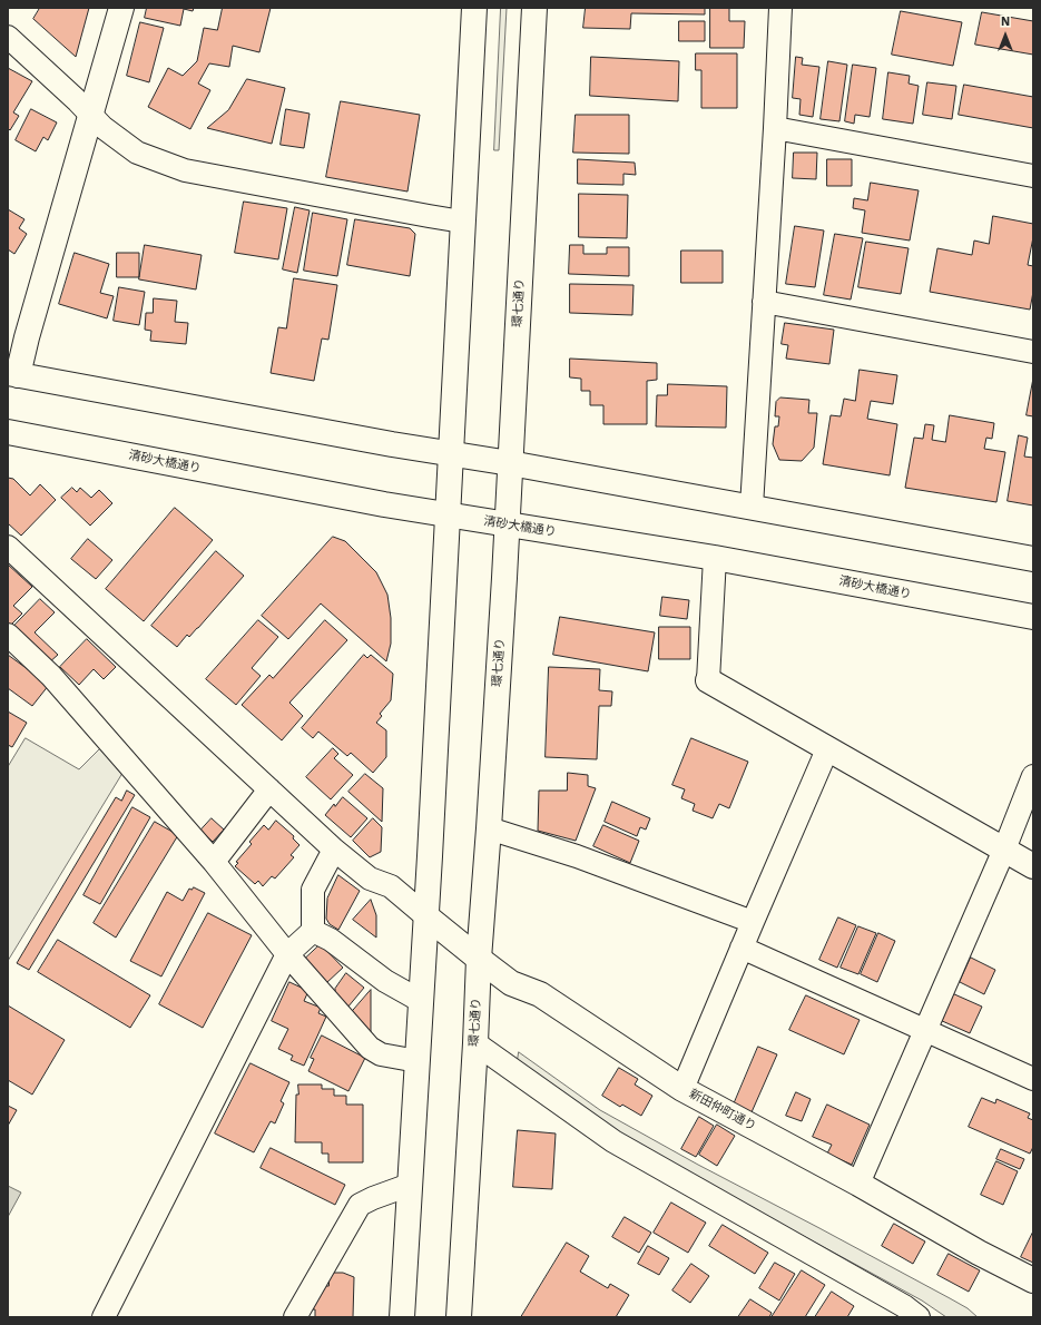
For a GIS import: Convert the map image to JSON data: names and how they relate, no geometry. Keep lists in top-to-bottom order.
{
  "streets": {
    "main road": ["環七通り", "清砂大橋通り", "新田仲町通り"]
  },
  "crossings": [
    ["環七通り", "清砂大橋通り"],
    ["環七通り", "新田仲町通り"]
  ],
  "north": "top"
}
